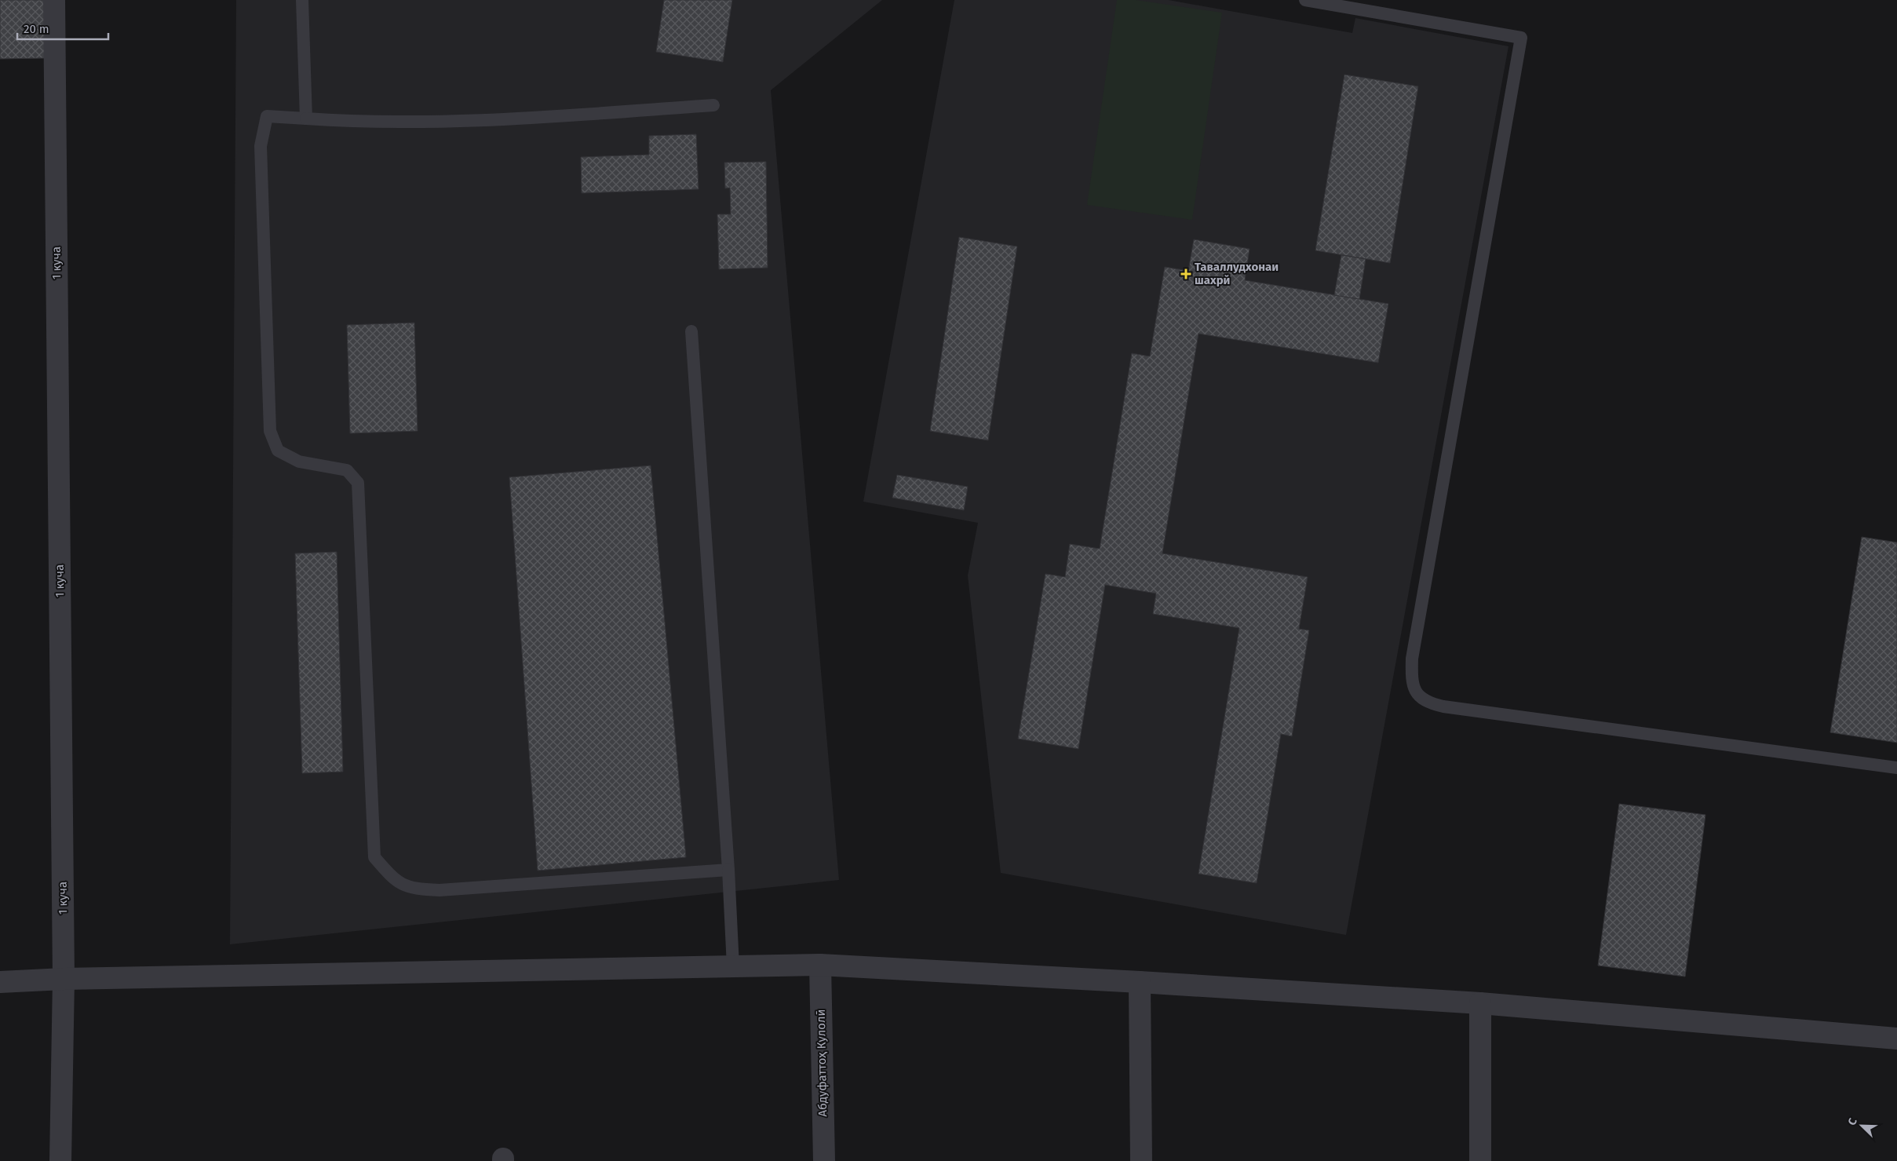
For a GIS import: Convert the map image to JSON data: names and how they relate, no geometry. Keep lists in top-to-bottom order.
{
  "streets": {
    "street": ["1 куча", "Абдуфаттоҳ Кулолӣ"]
  },
  "places": {
    "health": ["Таваллудхонаи шахрй"]
  },
  "scale_bar": "20 m",
  "north": "top left"
}
